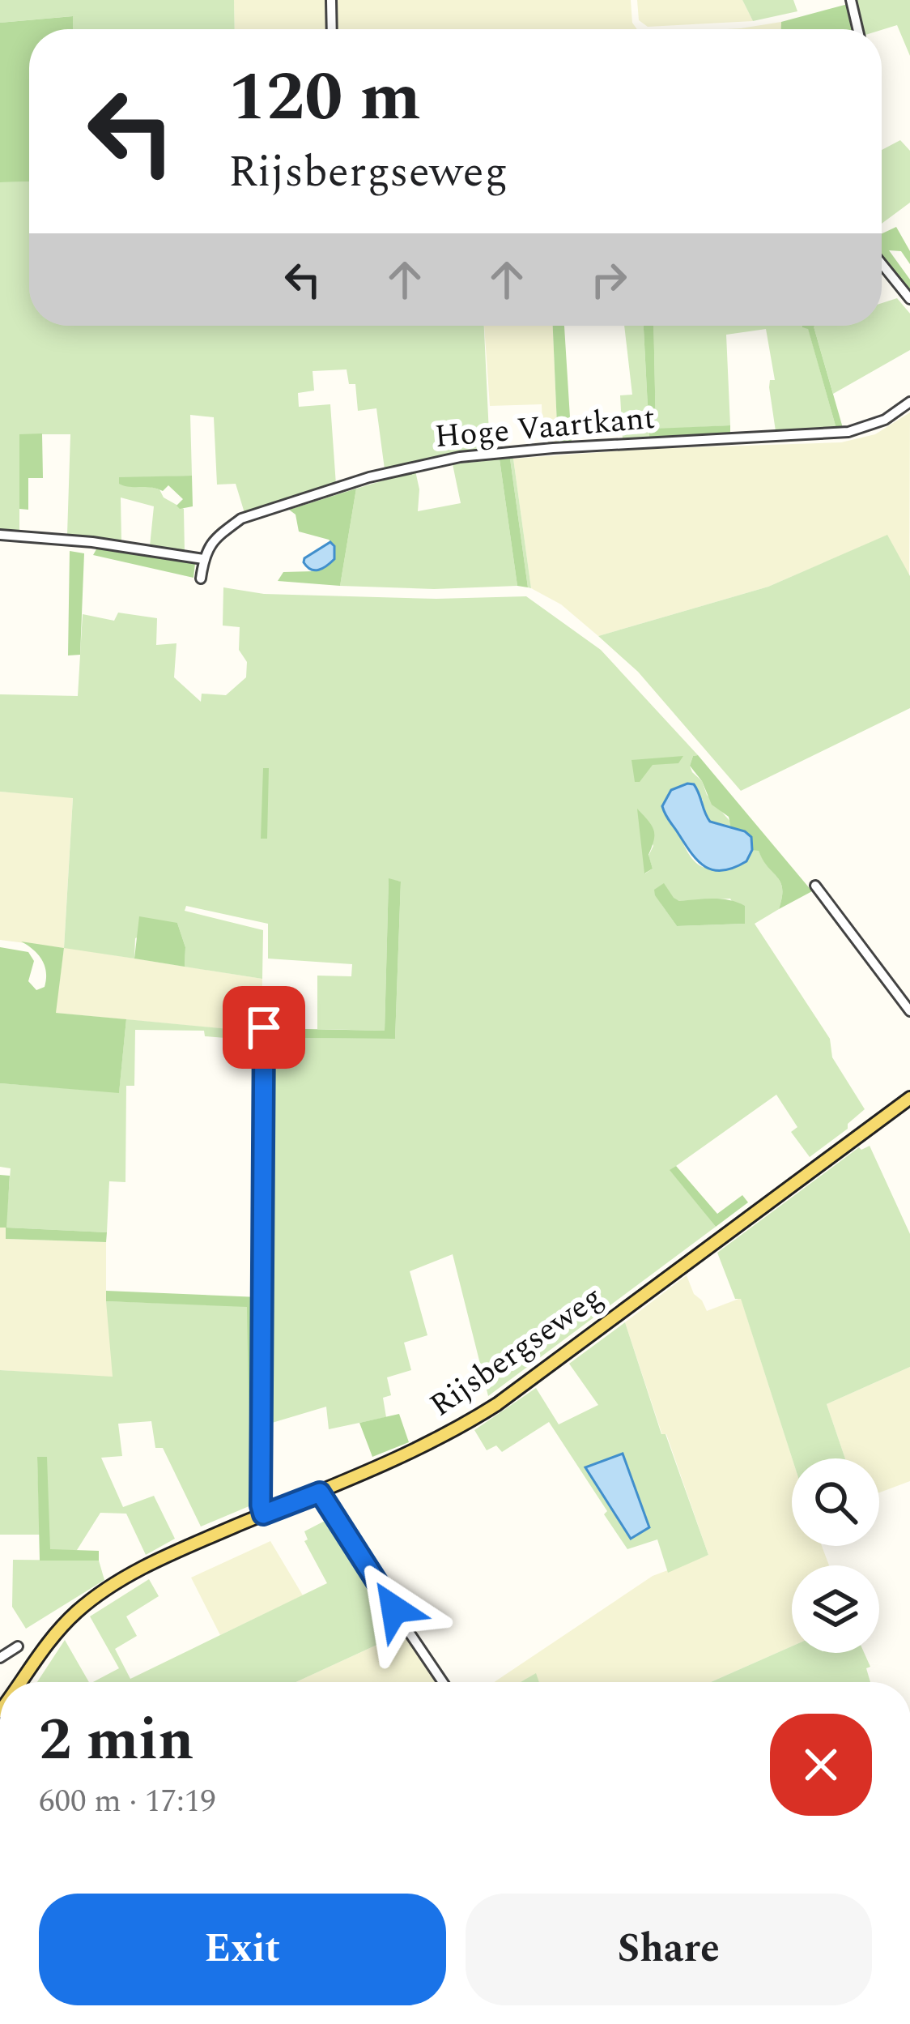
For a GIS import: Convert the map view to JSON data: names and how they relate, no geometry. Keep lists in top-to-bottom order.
{
  "streets": {
    "main road": ["Rijsbergseweg"],
    "street": ["Hoge Vaartkant"]
  },
  "page": {
    "turn": ["120 m", "Rijsbergseweg"],
    "heading": ["2 min", "600 m · 17:19"],
    "buttons": ["Exit", "Share"]
  }
}
